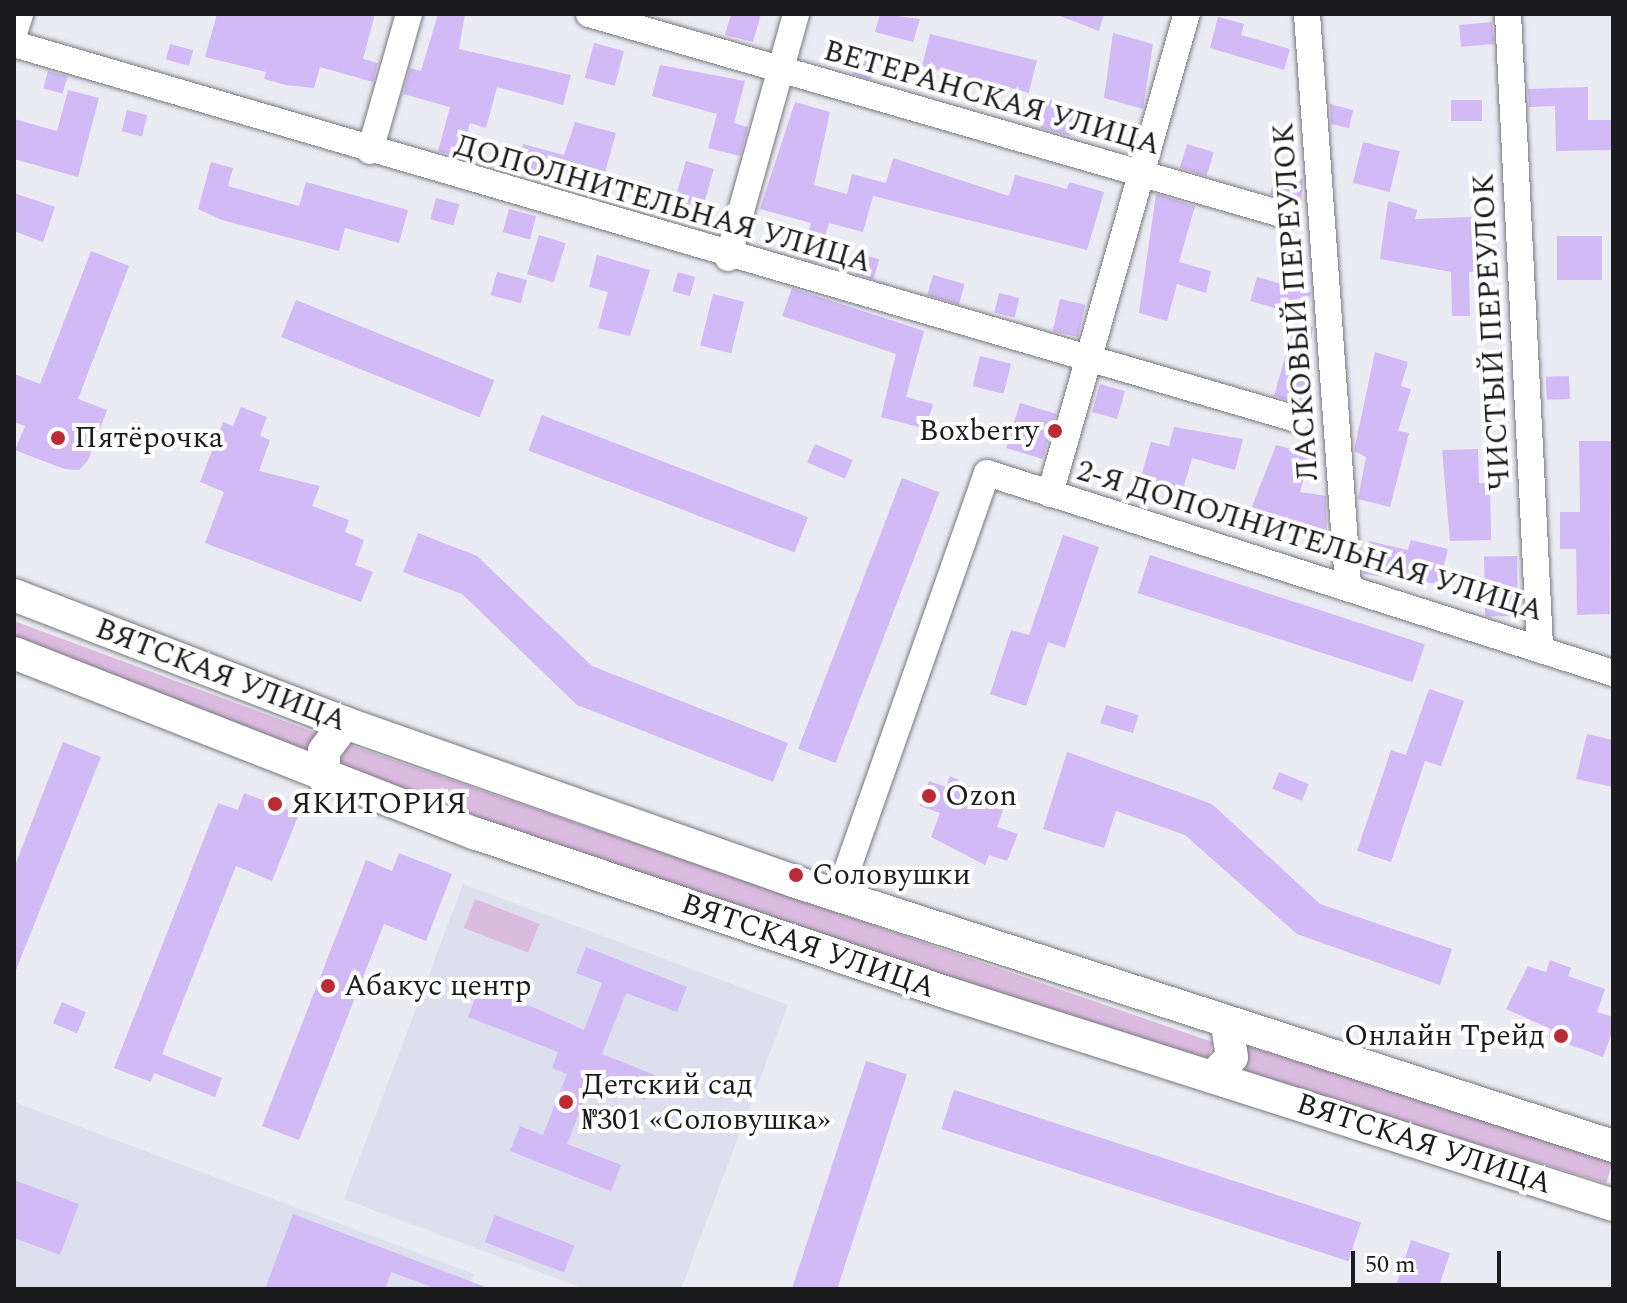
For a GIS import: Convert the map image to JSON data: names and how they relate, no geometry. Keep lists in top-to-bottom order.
{
  "streets": {
    "main road": ["ВЯТСКАЯ УЛИЦА"],
    "street": [
      "ВЕТЕРАНСКАЯ УЛИЦА",
      "ДОПОЛНИТЕЛЬНАЯ УЛИЦА",
      "ЛАСКОВЫЙ ПЕРЕУЛОК",
      "ЧИСТЫЙ ПЕРЕУЛОК",
      "2-Я ДОПОЛНИТЕЛЬНАЯ УЛИЦА"
    ]
  },
  "crossings": [
    ["ЛАСКОВЫЙ ПЕРЕУЛОК", "2-Я ДОПОЛНИТЕЛЬНАЯ УЛИЦА"],
    ["ЧИСТЫЙ ПЕРЕУЛОК", "2-Я ДОПОЛНИТЕЛЬНАЯ УЛИЦА"],
    ["2-Я ДОПОЛНИТЕЛЬНАЯ УЛИЦА", "ВЯТСКАЯ УЛИЦА"]
  ],
  "places": [
    "Boxberry",
    "Пятёрочка",
    "Ozon",
    "ЯКИТОРИЯ",
    "Соловушки",
    "Абакус центр",
    "Онлайн Трейд",
    "Детский сад №301 «Соловушка»"
  ],
  "scale_bar": "50 m"
}
